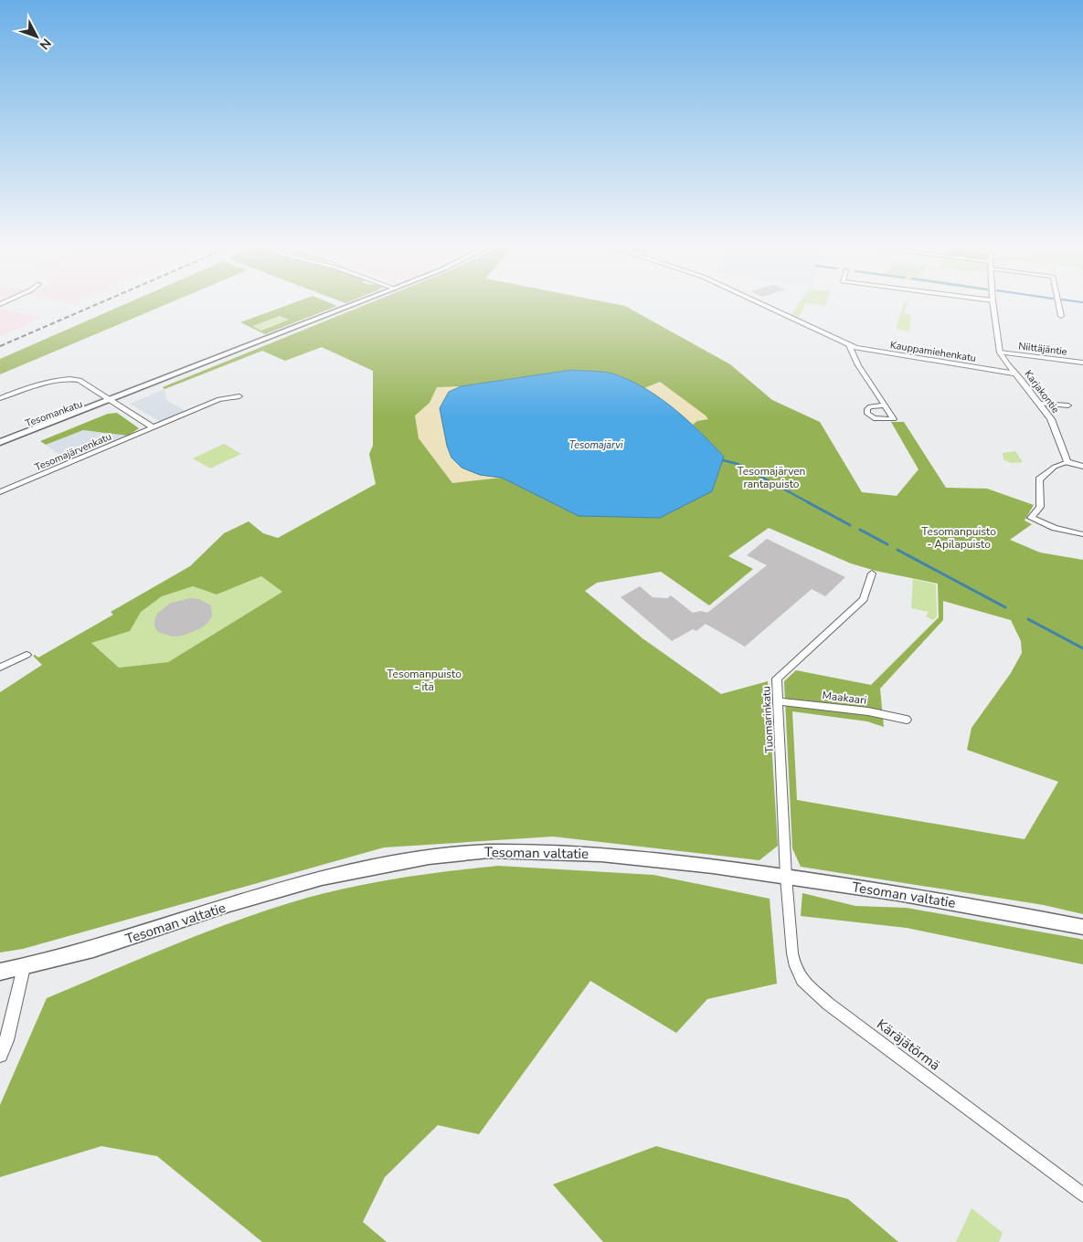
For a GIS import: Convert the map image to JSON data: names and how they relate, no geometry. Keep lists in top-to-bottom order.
{
  "streets": {
    "main road": ["Tesomankatu", "Tesoman valtatie"],
    "street": [
      "Niittäjäntie",
      "Kauppamiehenkatu",
      "Karjakontie",
      "Tesomajärvenkatu",
      "Maakaari",
      "Tuomarinkatu",
      "Käräjätörmä"
    ]
  },
  "crossings": [
    ["Niittäjäntie", "Karjakontie"],
    ["Kauppamiehenkatu", "Karjakontie"],
    ["Maakaari", "Tuomarinkatu"],
    ["Tuomarinkatu", "Tesoman valtatie"],
    ["Tuomarinkatu", "Käräjätörmä"],
    ["Tesoman valtatie", "Käräjätörmä"]
  ],
  "water": ["Tesomajärvi"],
  "parks": ["Tesomajärven rantapuisto", "Tesomanpuisto - Apilapuisto", "Tesomanpuisto - itä"],
  "north": "bottom right"
}
